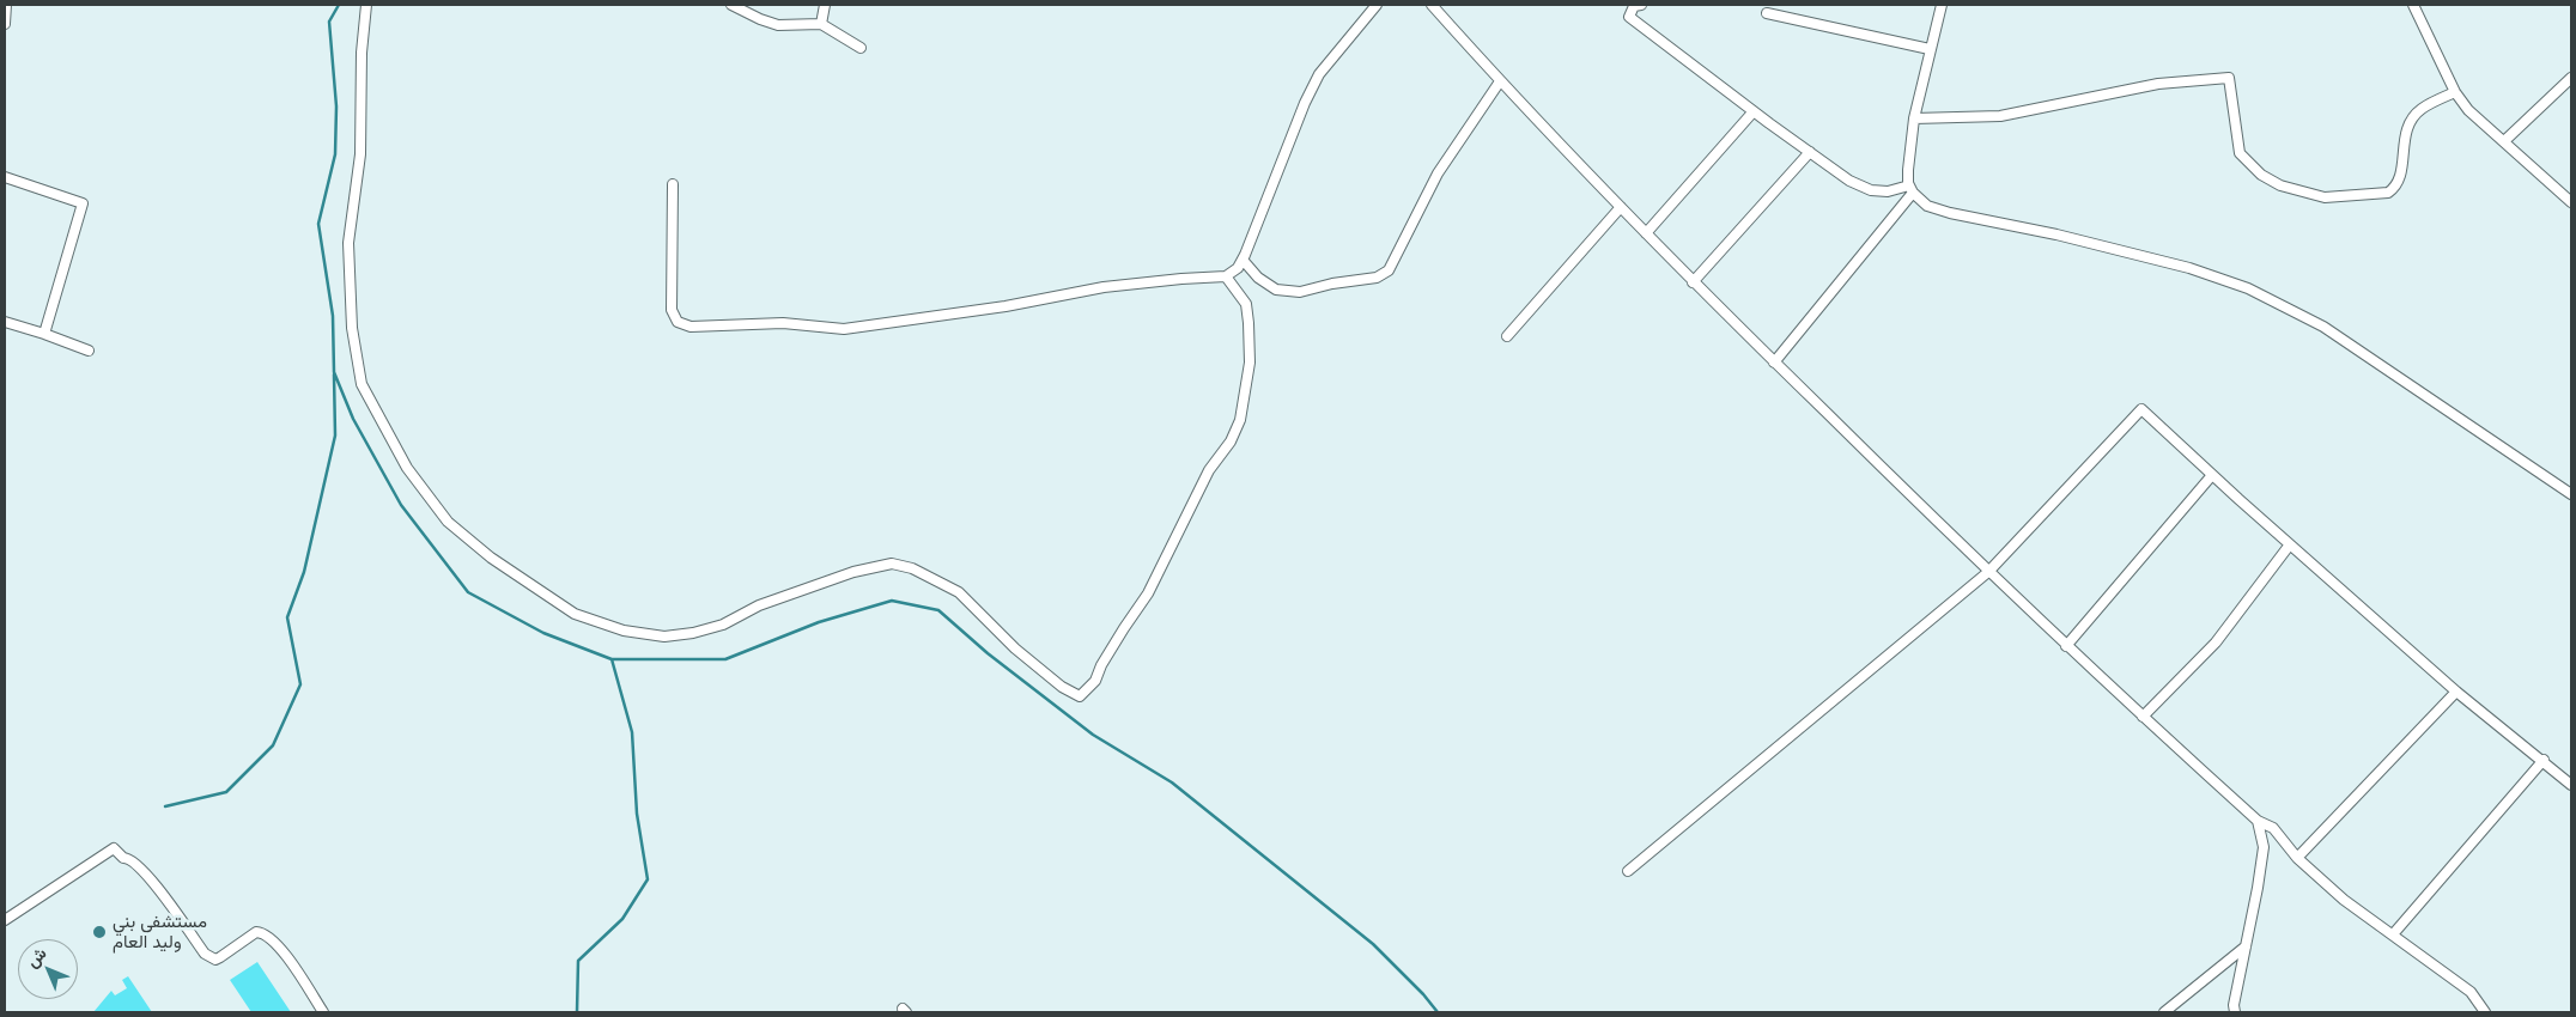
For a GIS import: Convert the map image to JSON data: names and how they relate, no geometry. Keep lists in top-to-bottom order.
{
  "places": ["مستشفى بني وليد العام"],
  "north": "top left"
}
